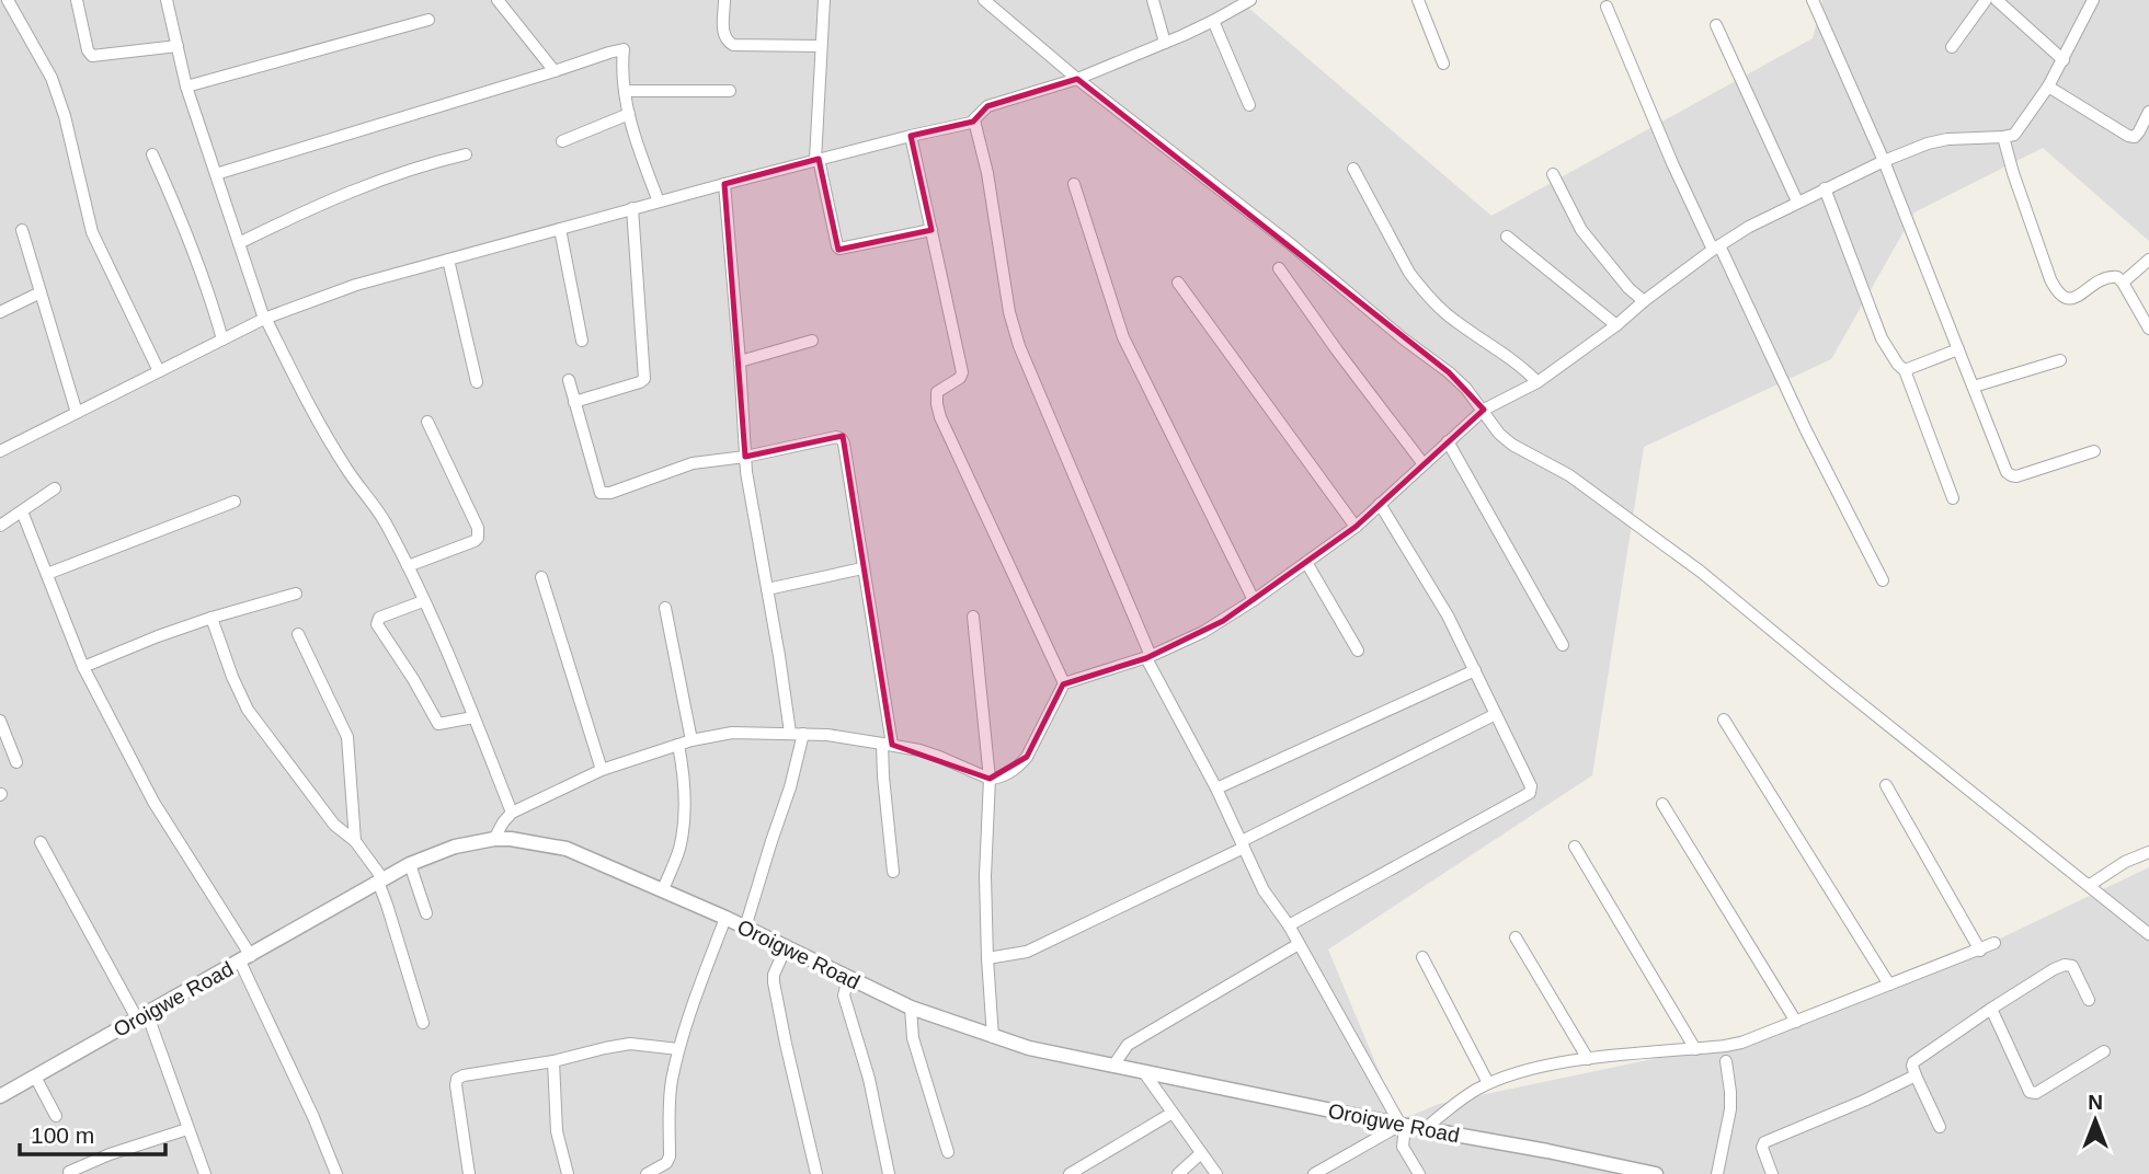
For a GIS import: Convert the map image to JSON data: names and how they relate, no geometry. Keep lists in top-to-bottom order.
{
  "streets": {
    "street": ["Oroigwe Road"]
  },
  "scale_bar": "100 m",
  "north": "top"
}
